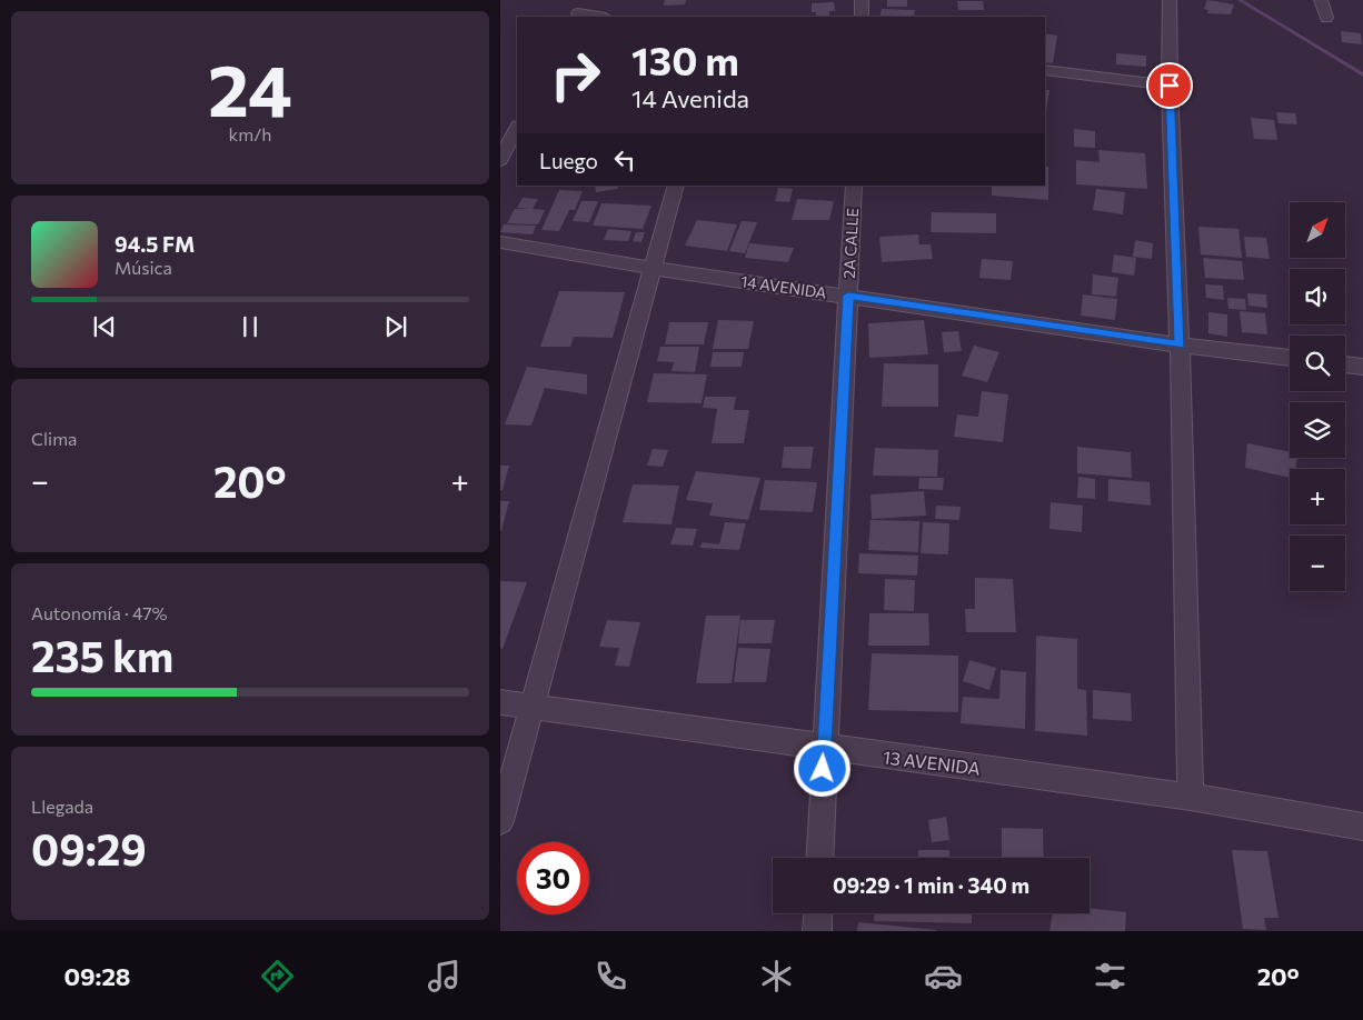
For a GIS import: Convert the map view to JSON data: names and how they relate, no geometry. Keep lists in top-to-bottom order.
{
  "streets": {
    "street": ["2A CALLE", "14 AVENIDA", "13 AVENIDA"]
  },
  "crossings": [
    ["2A CALLE", "14 AVENIDA"],
    ["2A CALLE", "13 AVENIDA"]
  ],
  "north": "top right",
  "page": {
    "tile": [
      ["24", "km/h"],
      "Clima",
      ["Autonomía · 47%", "235 km"],
      ["Llegada", "09:29"]
    ],
    "turn": ["130 m", "14 Avenida"],
    "then": "Luego",
    "map_buttons": ["+", "−"],
    "song": ["94.5 FM", "Música"],
    "heat": ["−", "20°", "+"],
    "limit": "30",
    "trip": "09:29 · 1 min · 340 m",
    "tabs": ["09:28", "20°"]
  }
}
